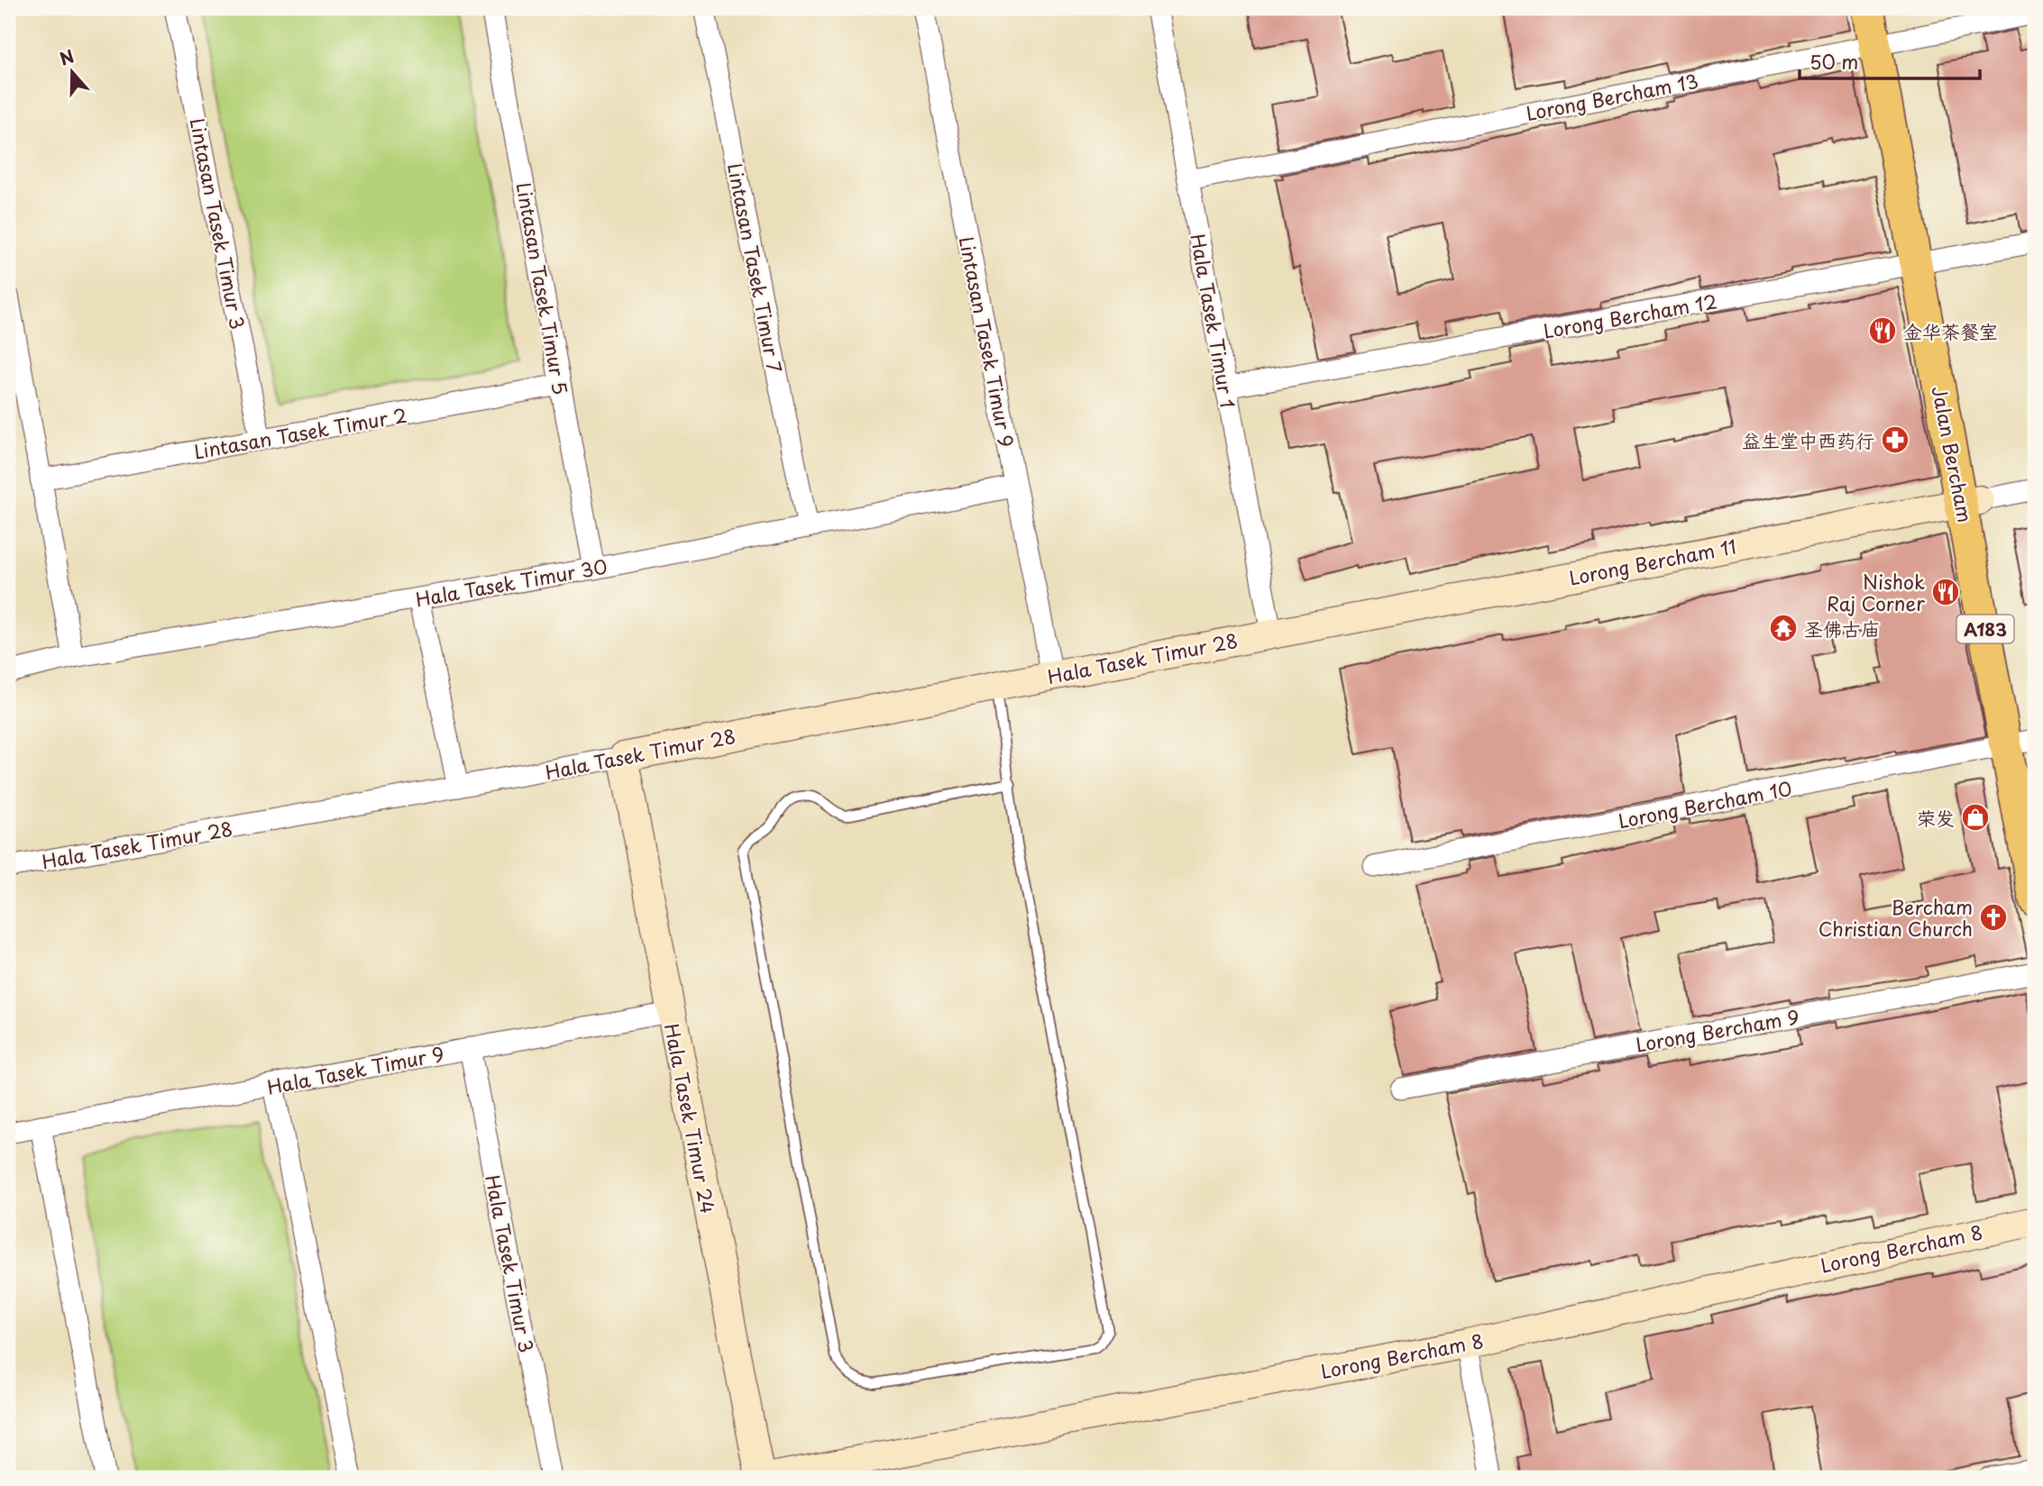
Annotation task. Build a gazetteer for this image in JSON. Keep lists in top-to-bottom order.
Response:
{
  "streets": {
    "main road": ["Jalan Bercham", "A183"],
    "street": [
      "Lorong Bercham 13",
      "Lintasan Tasek Timur 3",
      "Lintasan Tasek Timur 7",
      "Lintasan Tasek Timur 5",
      "Lorong Bercham 12",
      "Hala Tasek Timur 1",
      "Lintasan Tasek Timur 9",
      "Lintasan Tasek Timur 2",
      "Lorong Bercham 11",
      "Hala Tasek Timur 30",
      "Hala Tasek Timur 28",
      "Lorong Bercham 10",
      "Lorong Bercham 9",
      "Hala Tasek Timur 9",
      "Hala Tasek Timur 24",
      "Lorong Bercham 8",
      "Hala Tasek Timur 3"
    ]
  },
  "crossings": [
    ["Lorong Bercham 13", "Hala Tasek Timur 1"],
    ["Lorong Bercham 13", "Jalan Bercham"],
    ["Lintasan Tasek Timur 3", "Lintasan Tasek Timur 2"],
    ["Lintasan Tasek Timur 7", "Hala Tasek Timur 30"],
    ["Lintasan Tasek Timur 5", "Lintasan Tasek Timur 2"],
    ["Lintasan Tasek Timur 5", "Hala Tasek Timur 30"],
    ["Lorong Bercham 12", "Hala Tasek Timur 1"],
    ["Lorong Bercham 12", "Jalan Bercham"],
    ["Hala Tasek Timur 1", "Lorong Bercham 11"],
    ["Hala Tasek Timur 1", "Hala Tasek Timur 28"],
    ["Lintasan Tasek Timur 9", "Hala Tasek Timur 30"],
    ["Lintasan Tasek Timur 9", "Hala Tasek Timur 28"],
    ["Jalan Bercham", "Lorong Bercham 11"],
    ["Jalan Bercham", "Lorong Bercham 10"],
    ["Lorong Bercham 11", "Hala Tasek Timur 28"],
    ["Hala Tasek Timur 28", "Hala Tasek Timur 24"],
    ["Hala Tasek Timur 9", "Hala Tasek Timur 24"],
    ["Hala Tasek Timur 9", "Hala Tasek Timur 3"]
  ],
  "places": {
    "restaurant": ["金华茶餐室", "Nishok Raj Corner"],
    "pharmacy": ["益生堂中西药行"],
    "temple": ["圣佛古庙"],
    "shop": ["荣发"],
    "church": ["Bercham Christian Church"]
  },
  "scale_bar": "50 m",
  "north": "top"
}
